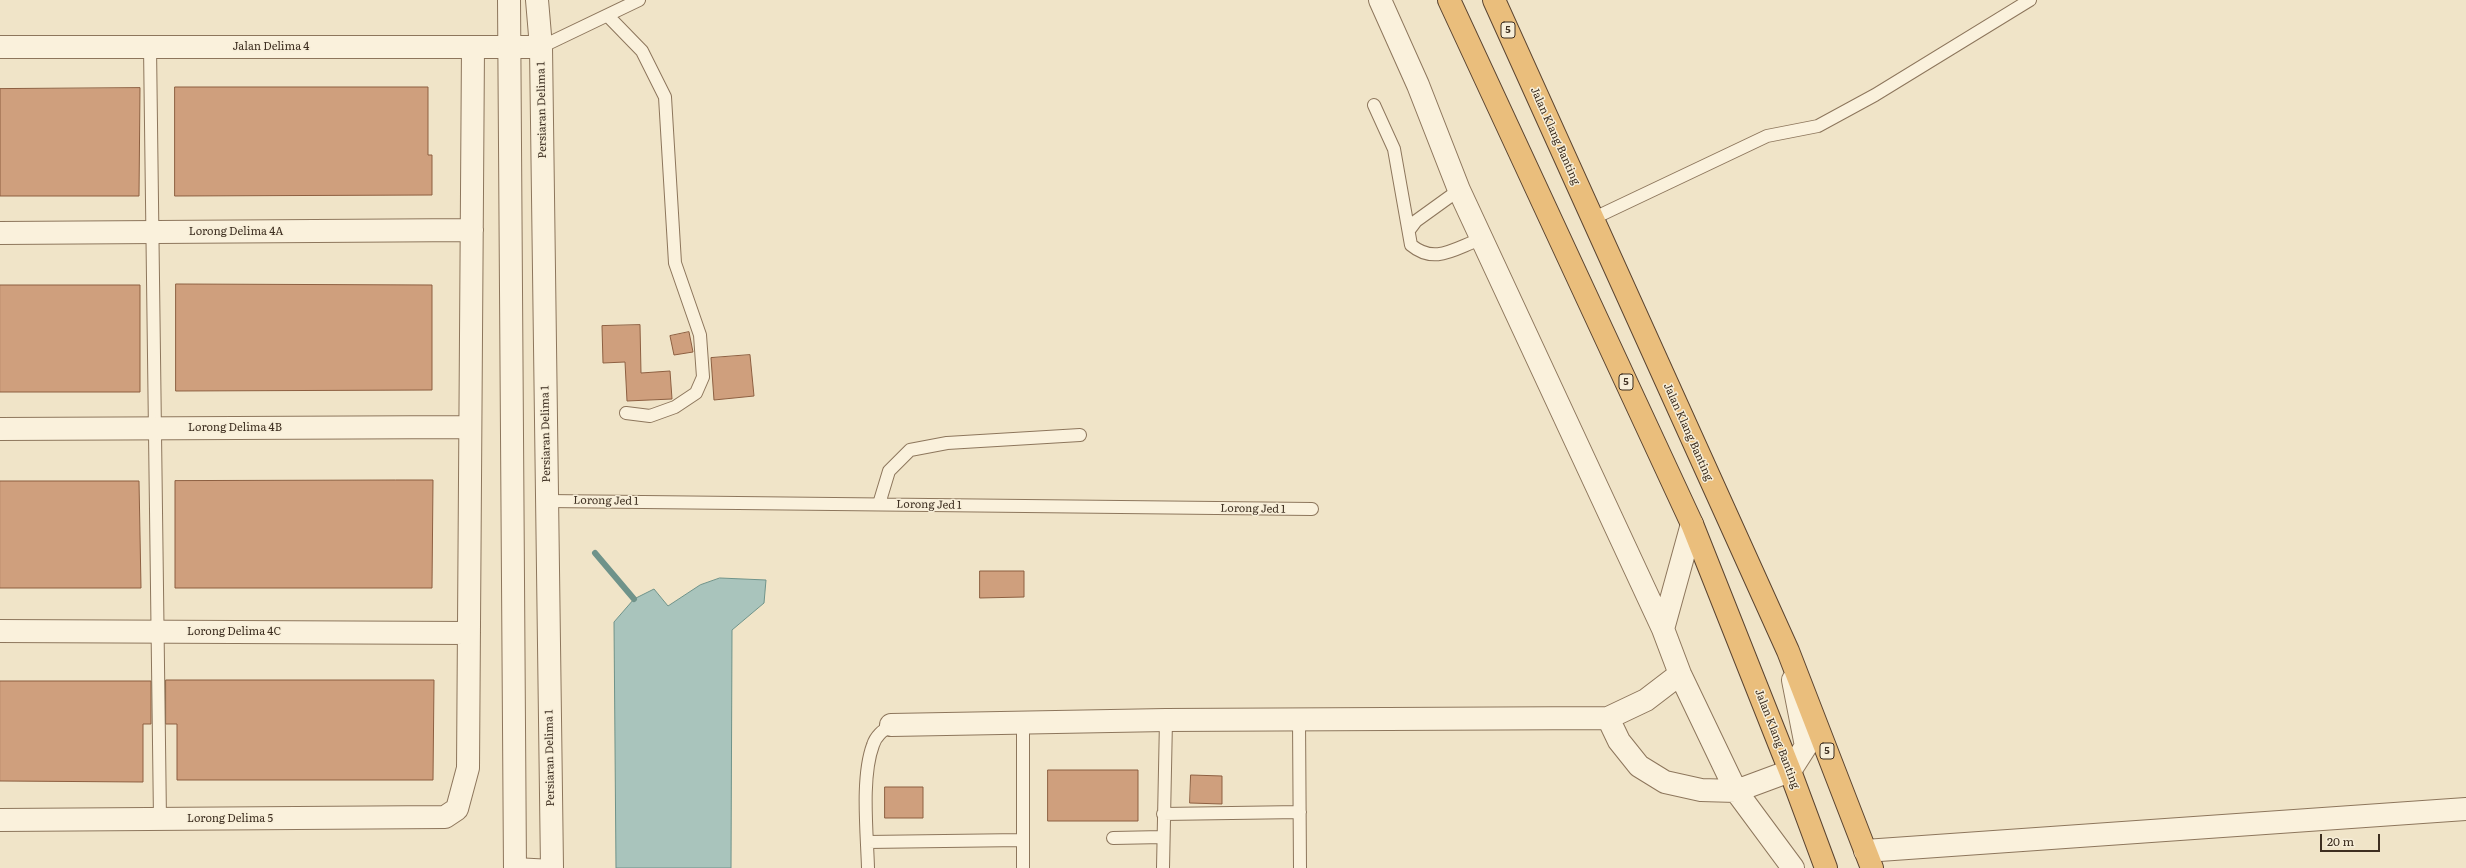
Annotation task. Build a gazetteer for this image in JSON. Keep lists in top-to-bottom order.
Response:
{
  "streets": {
    "highway": ["5", "Jalan Klang Banting"],
    "street": [
      "Jalan Delima 4",
      "Persiaran Delima 1",
      "Lorong Delima 4A",
      "Lorong Delima 4B",
      "Lorong Delima 4C",
      "Lorong Delima 5"
    ],
    "lane": ["Lorong Jed 1"]
  },
  "crossings": [
    ["Jalan Delima 4", "Persiaran Delima 1"],
    ["Persiaran Delima 1", "Lorong Jed 1"],
    ["Lorong Delima 4C", "Lorong Delima 5"]
  ],
  "scale_bar": "20 m"
}
